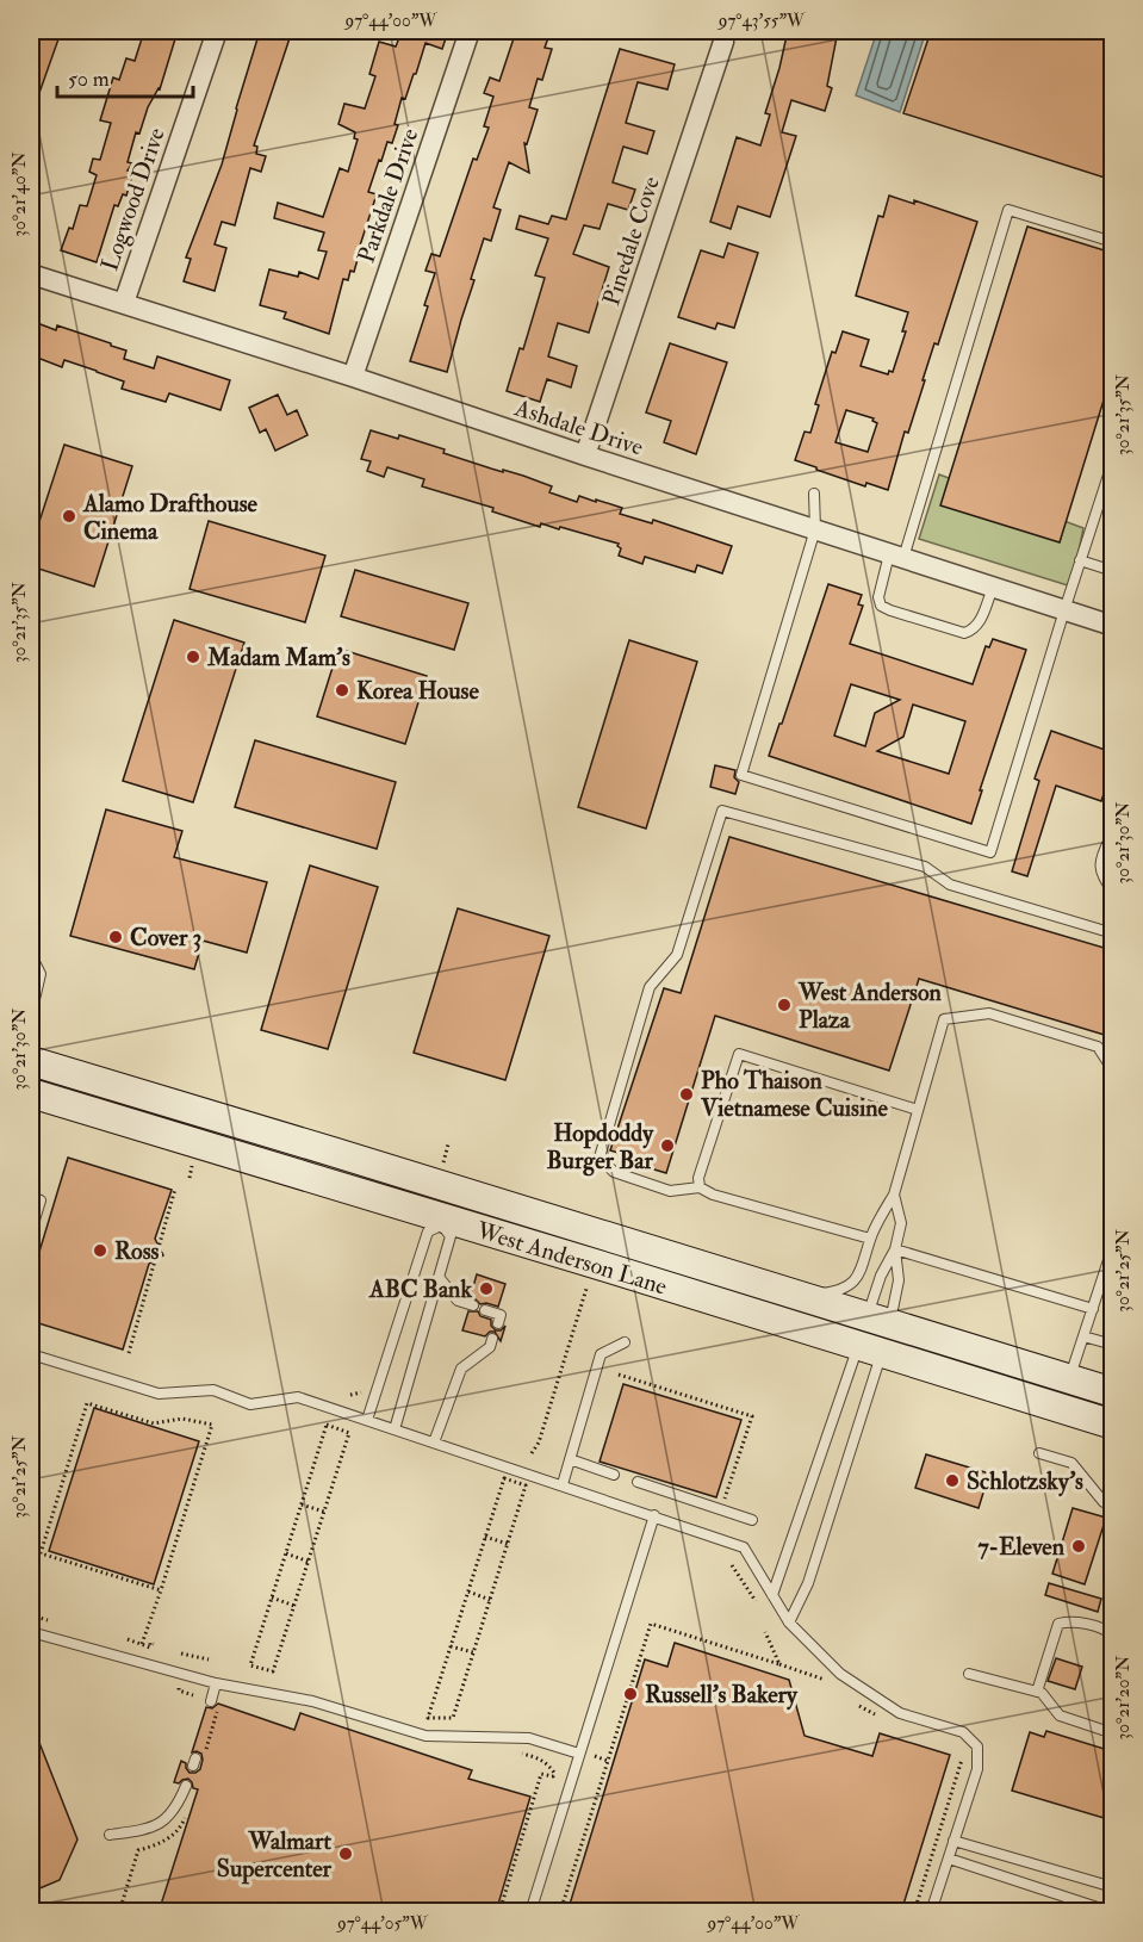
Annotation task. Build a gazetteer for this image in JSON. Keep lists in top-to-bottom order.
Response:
{
  "streets": {
    "main road": ["West Anderson Lane"],
    "street": [
      "Parkdale Drive",
      "Logwood Drive",
      "Pinedale Cove",
      "Ashdale Drive"
    ]
  },
  "crossings": [
    ["Parkdale Drive", "Ashdale Drive"],
    ["Logwood Drive", "Ashdale Drive"],
    ["Pinedale Cove", "Ashdale Drive"]
  ],
  "places": [
    "Alamo Drafthouse Cinema",
    "Madam Mam's",
    "Korea House",
    "Cover 3",
    "West Anderson Plaza",
    "Pho Thaison Vietnamese Cuisine",
    "Hopdoddy Burger Bar",
    "Ross",
    "ABC Bank",
    "Schlotzsky's",
    "7-Eleven",
    "Russell's Bakery",
    "Walmart Supercenter"
  ],
  "scale_bar": "50 m",
  "coordinates": [
    "97°44'00\"W",
    "97°43'55\"W",
    "30°21'40\"N",
    "30°21'35\"N",
    "30°21'30\"N",
    "30°21'25\"N",
    "30°21'20\"N",
    "97°44'05\"W"
  ]
}
